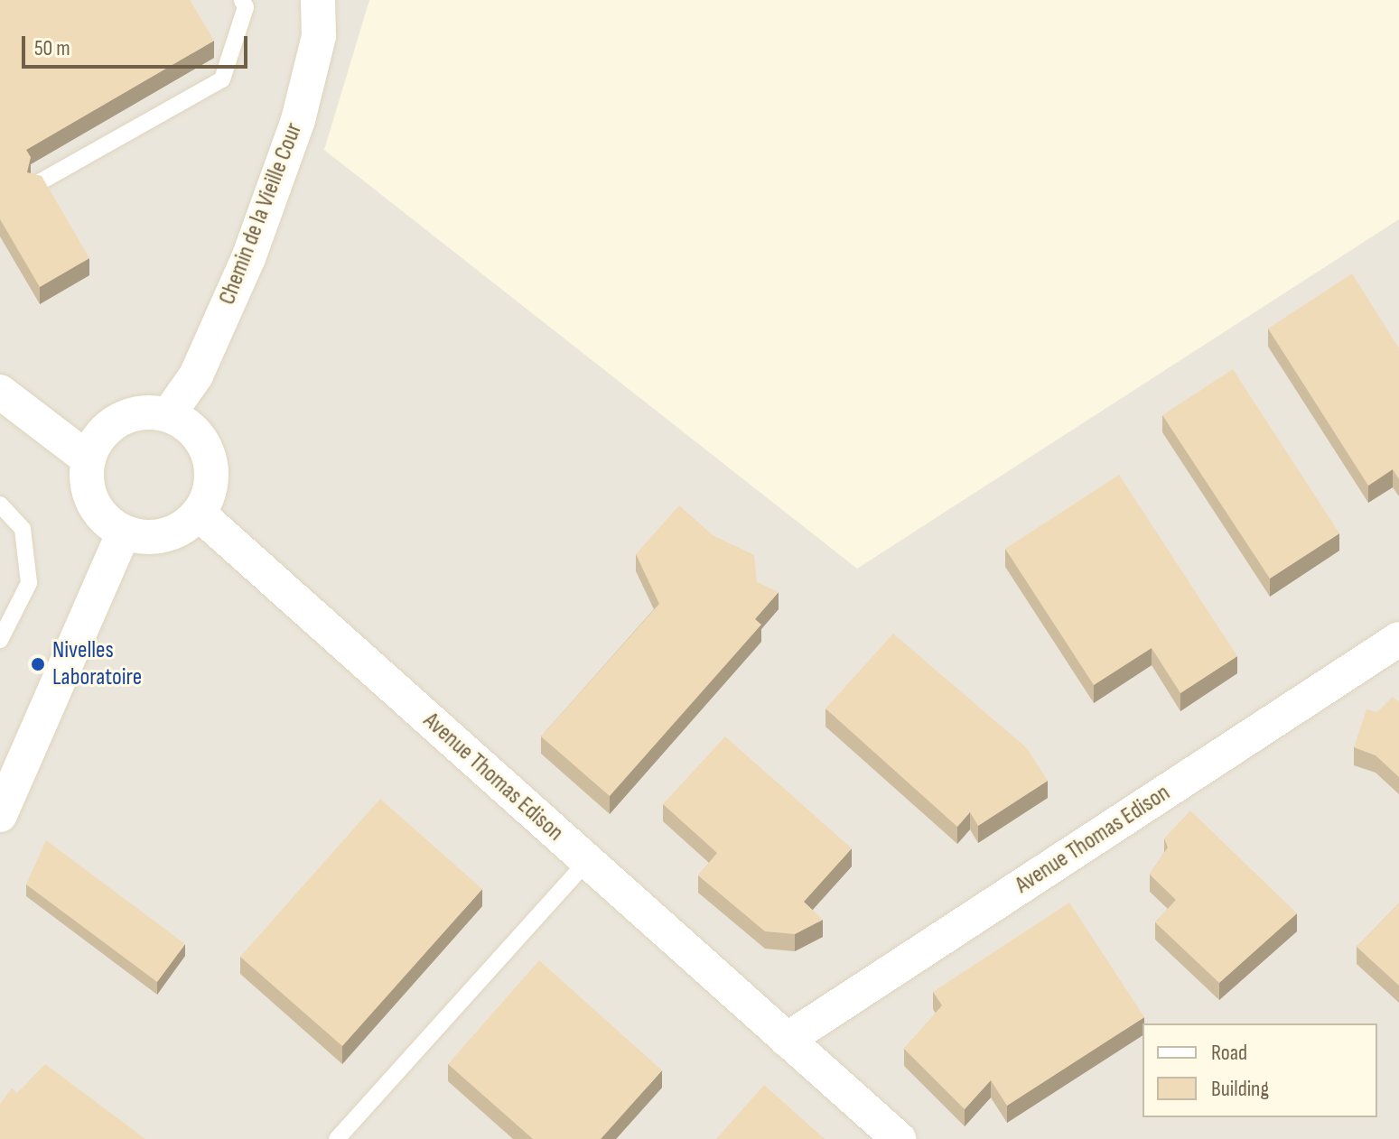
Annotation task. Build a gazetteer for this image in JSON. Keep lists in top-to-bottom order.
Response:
{
  "streets": {
    "street": ["Chemin de la Vieille Cour", "Avenue Thomas Edison"]
  },
  "crossings": [
    ["Chemin de la Vieille Cour", "Avenue Thomas Edison"]
  ],
  "places": ["Nivelles Laboratoire"],
  "legend": ["Road", "Building"],
  "scale_bar": "50 m"
}
